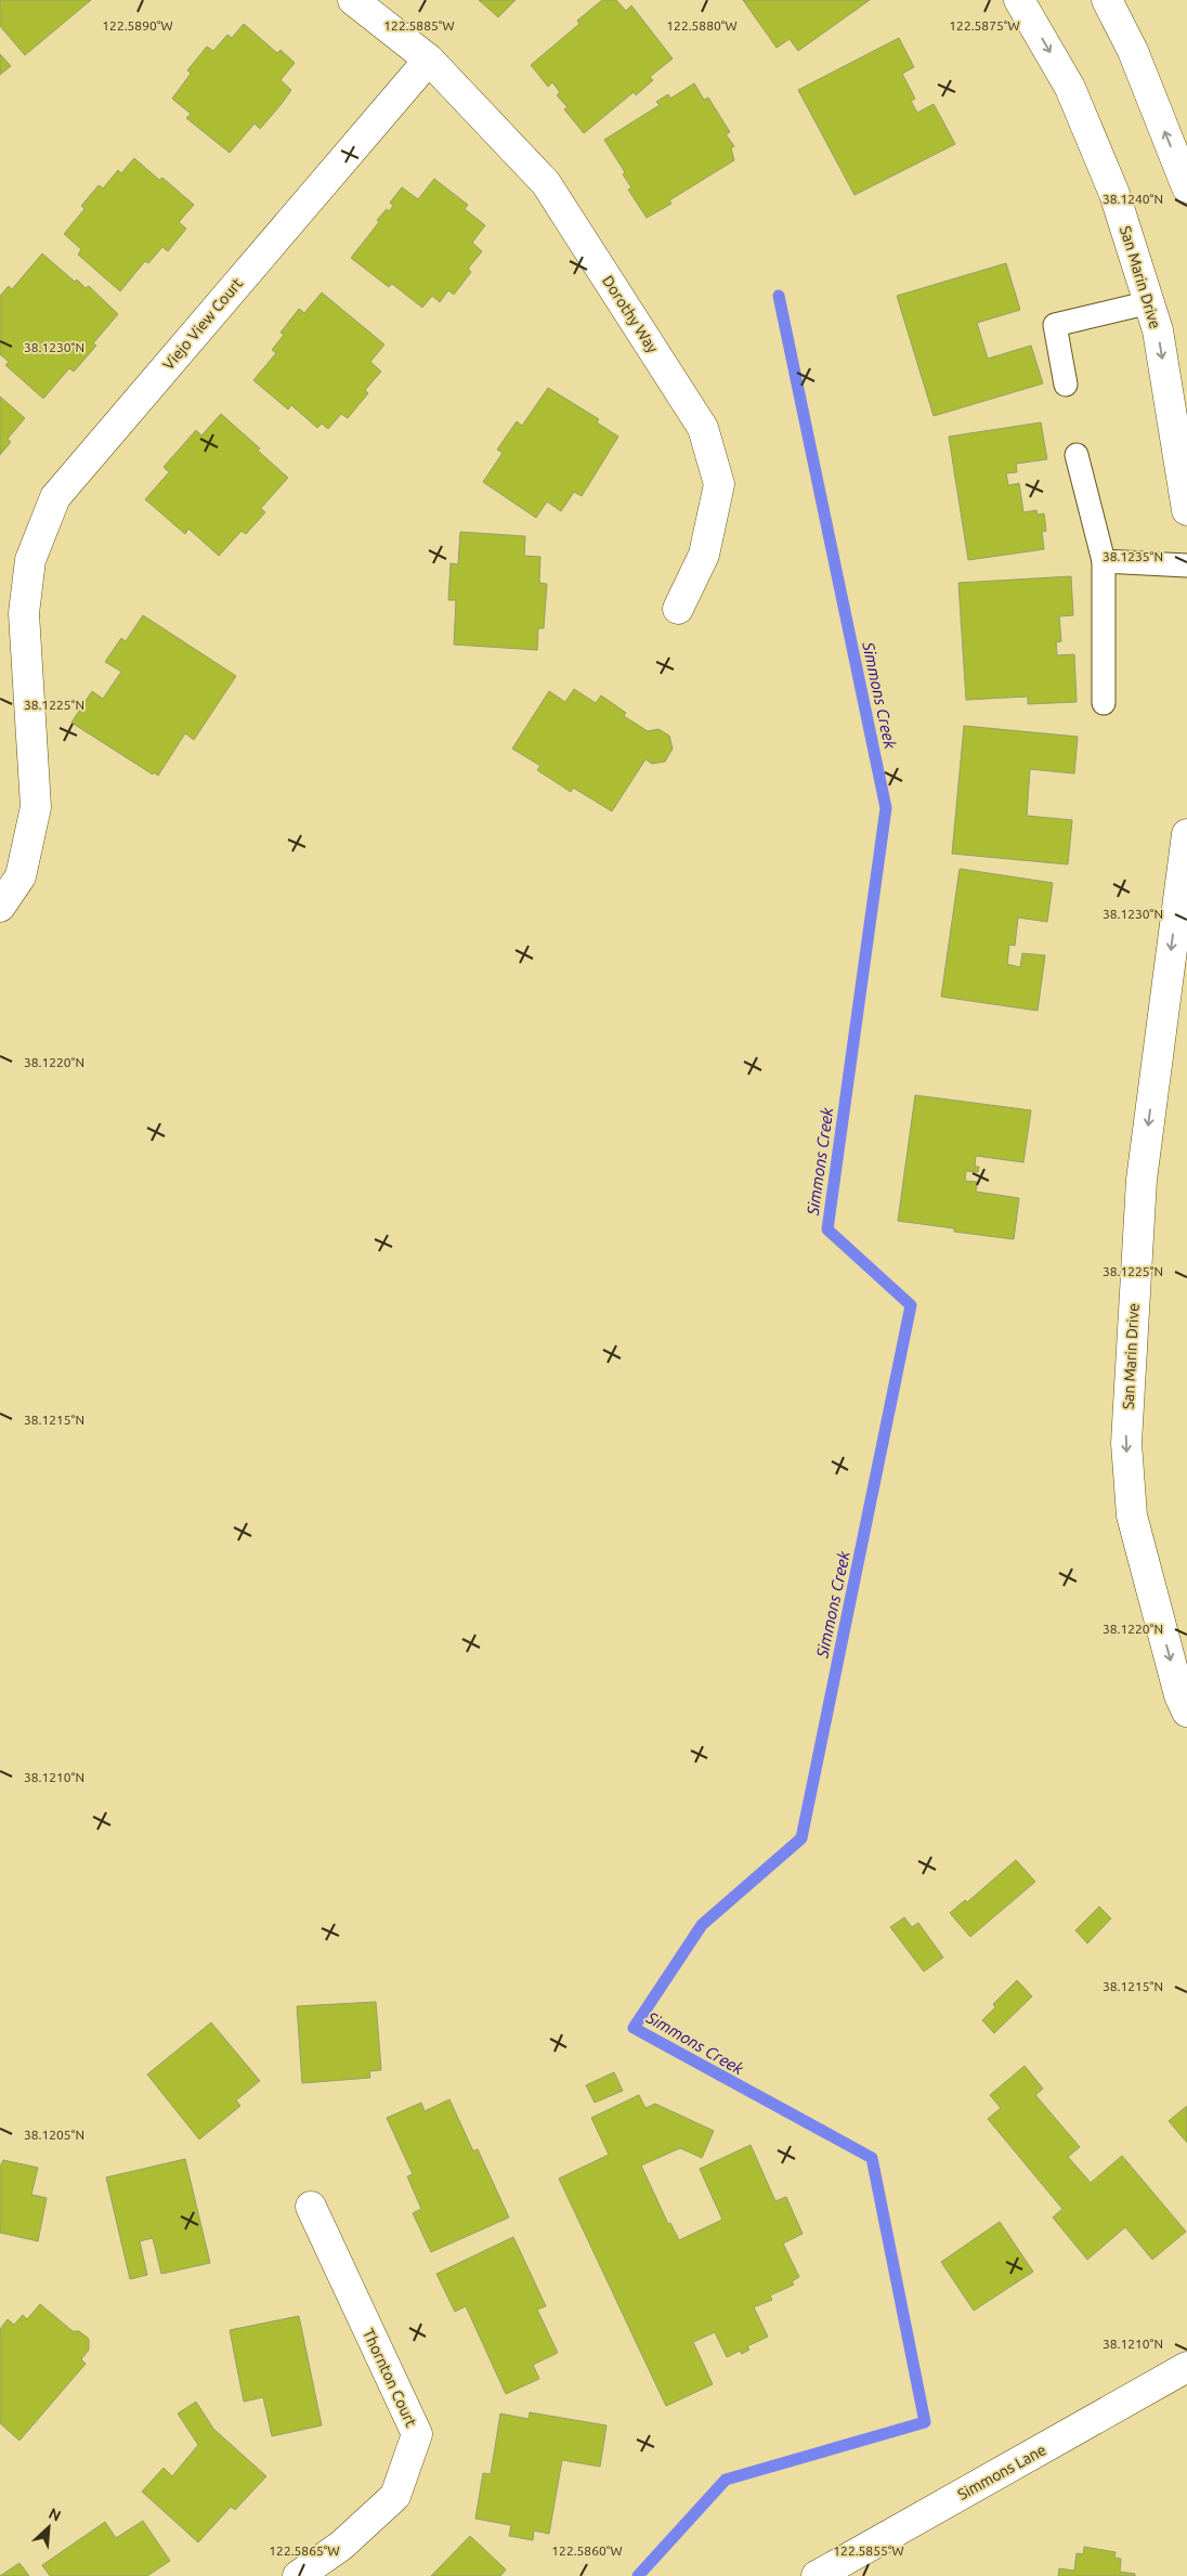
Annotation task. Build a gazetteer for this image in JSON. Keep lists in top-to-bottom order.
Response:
{
  "streets": {
    "street": [
      "San Marin Drive",
      "Dorothy Way",
      "Viejo View Court",
      "Thornton Court",
      "Simmons Lane"
    ]
  },
  "crossings": [
    ["Dorothy Way", "Viejo View Court"]
  ],
  "one_way": ["San Marin Drive"],
  "water": ["Simmons Creek"],
  "north": "top right",
  "coordinates": [
    "122.5890°W",
    "122.5885°W",
    "122.5880°W",
    "122.5875°W",
    "38.1240°N",
    "38.1230°N",
    "38.1235°N",
    "38.1225°N",
    "38.1220°N",
    "38.1215°N",
    "38.1210°N",
    "38.1205°N",
    "122.5865°W",
    "122.5860°W",
    "122.5855°W"
  ]
}
